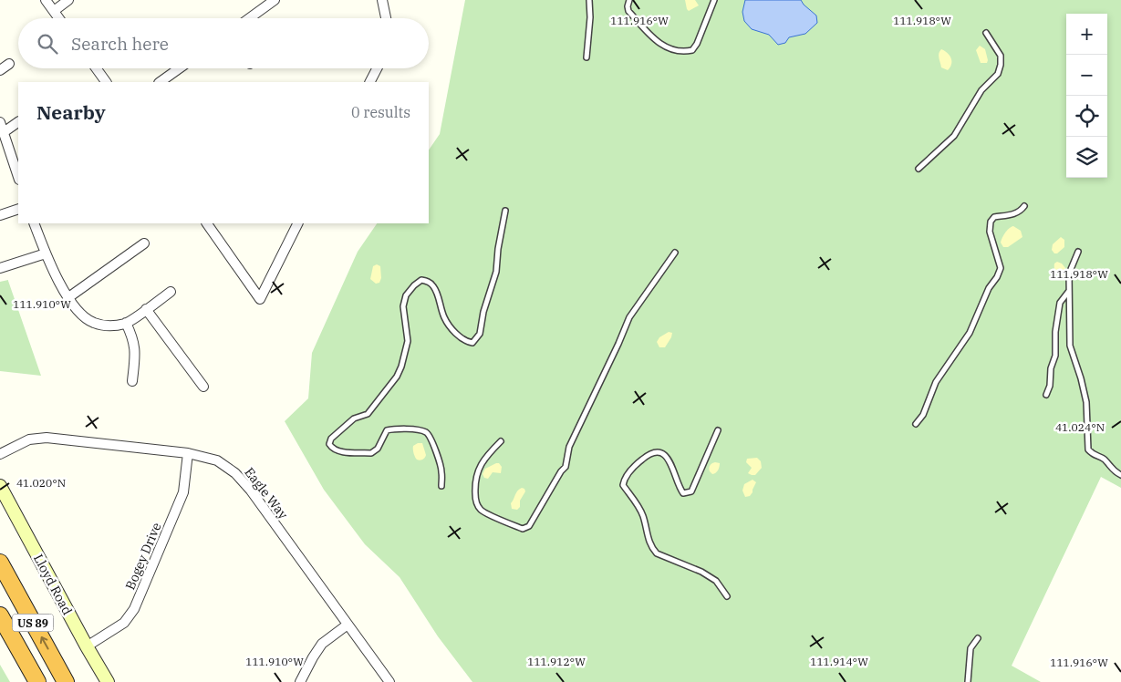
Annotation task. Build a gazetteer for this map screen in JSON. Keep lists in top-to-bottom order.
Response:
{
  "streets": {
    "highway": ["US 89"],
    "street": ["Eagle Way", "Bogey Drive", "Lloyd Road"]
  },
  "crossings": [
    ["Eagle Way", "Bogey Drive"],
    ["Bogey Drive", "Lloyd Road"]
  ],
  "page": {
    "map_buttons": ["+", "−"],
    "search": "Search here",
    "heading": ["Nearby", "0 results"]
  },
  "coordinates": [
    "111.916°W",
    "111.918°W",
    "111.910°W",
    "41.024°N",
    "41.020°N",
    "111.912°W",
    "111.914°W"
  ]
}
